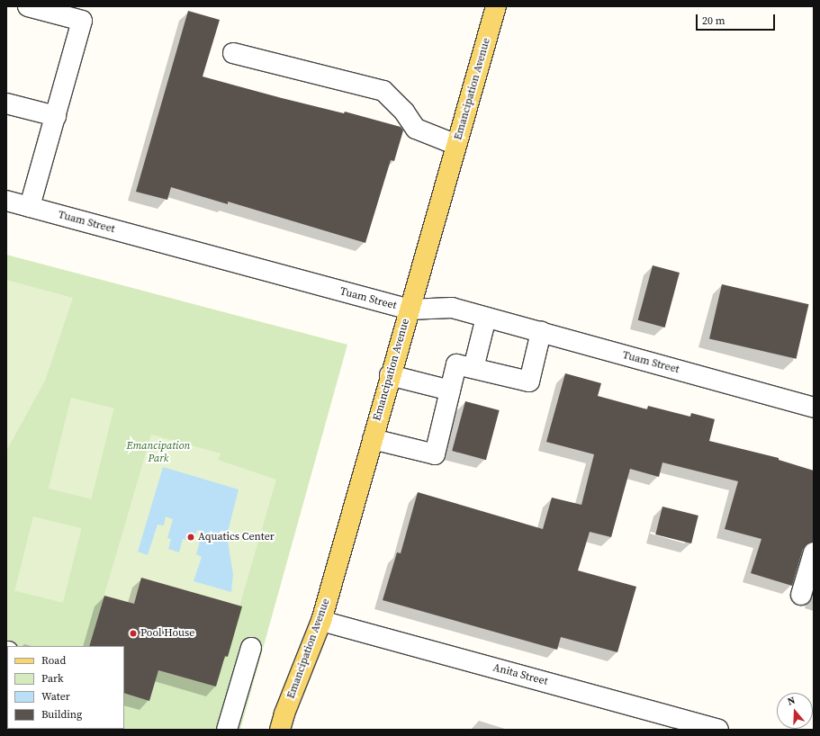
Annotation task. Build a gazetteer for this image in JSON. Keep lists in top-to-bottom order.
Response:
{
  "streets": {
    "main road": ["Emancipation Avenue"],
    "street": ["Tuam Street", "Anita Street"]
  },
  "crossings": [
    ["Emancipation Avenue", "Tuam Street"],
    ["Emancipation Avenue", "Anita Street"]
  ],
  "parks": ["Emancipation Park"],
  "places": ["Aquatics Center", "Pool House"],
  "legend": [
    "Road",
    "Park",
    "Water",
    "Building"
  ],
  "scale_bar": "20 m",
  "north": "top"
}
